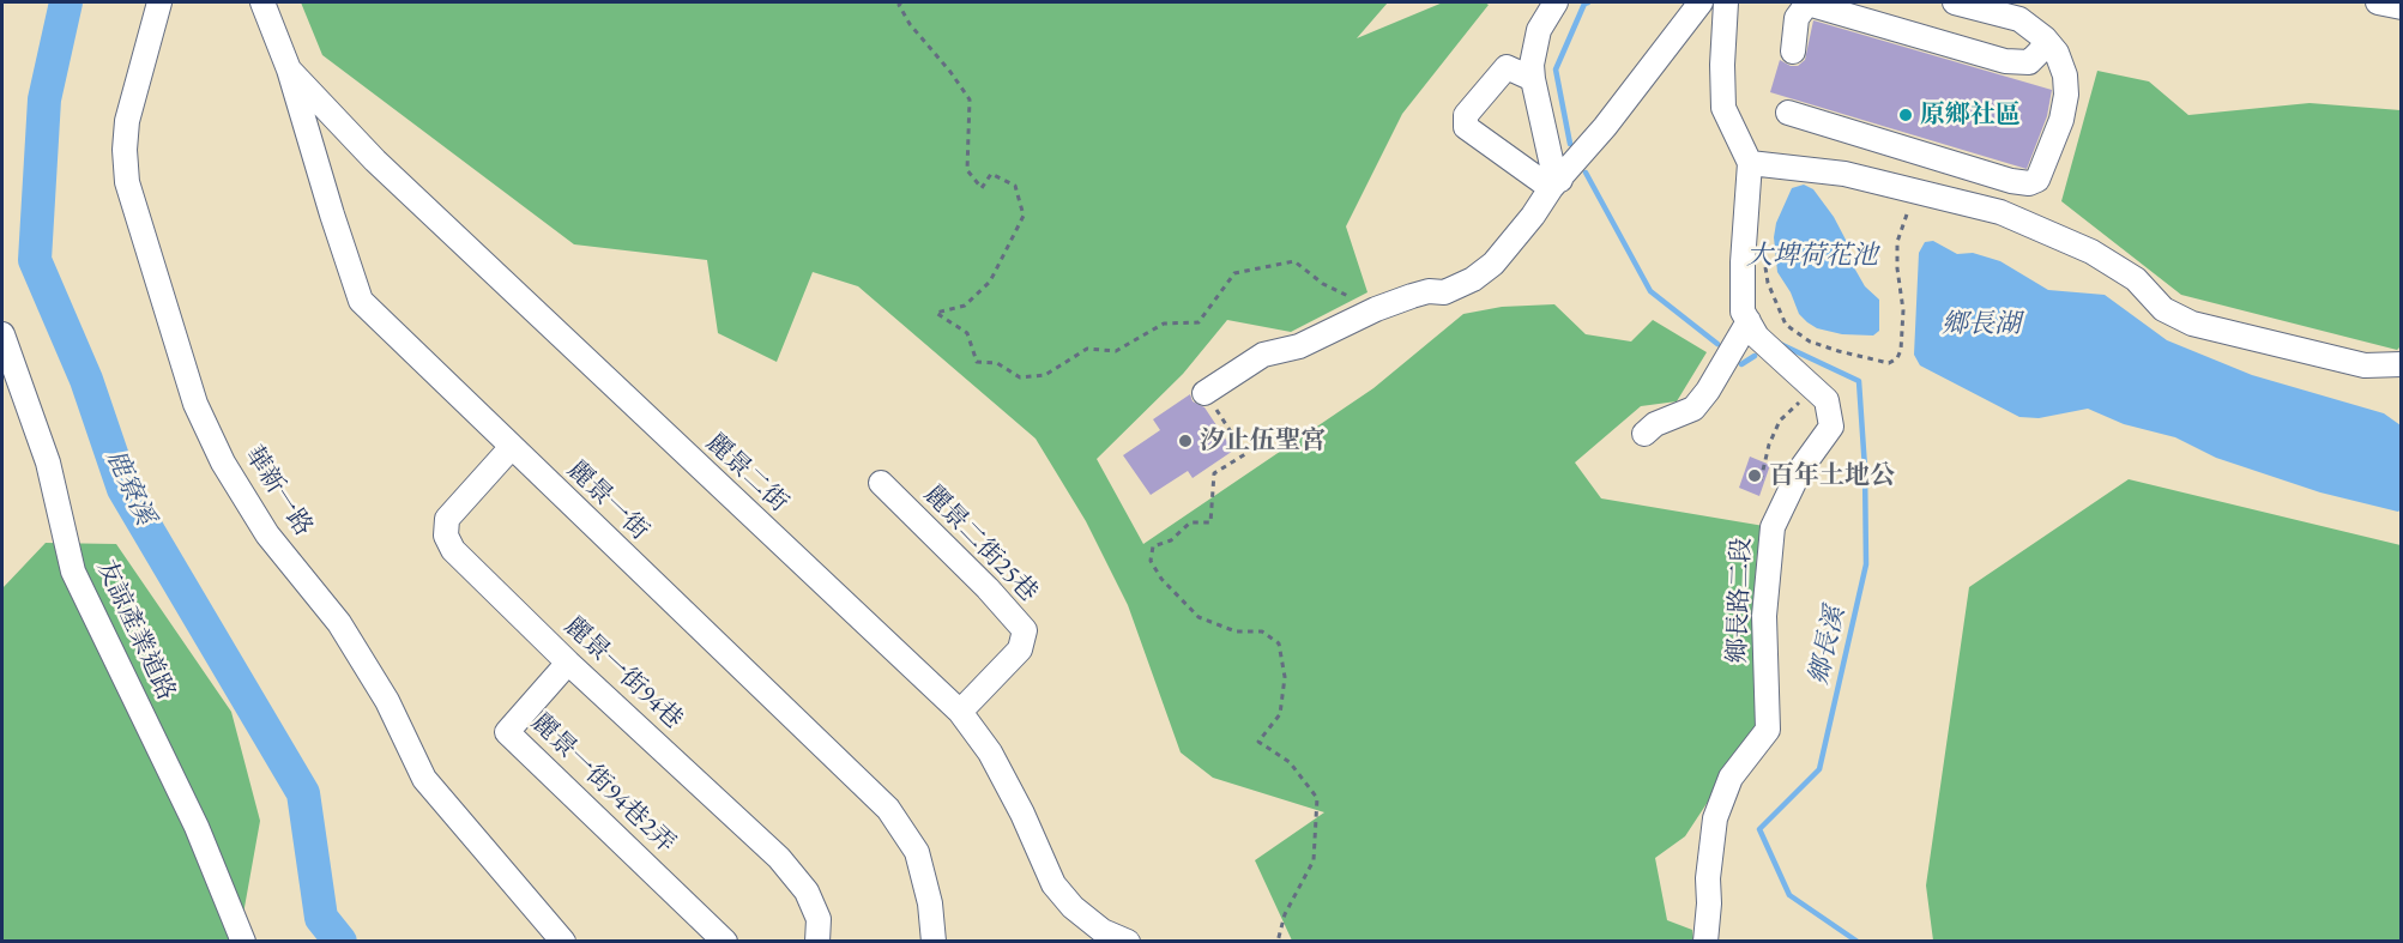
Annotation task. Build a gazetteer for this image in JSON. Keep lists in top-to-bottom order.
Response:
{
  "streets": {
    "street": [
      "麗景二街",
      "華新一路",
      "麗景一街",
      "麗景二街25巷",
      "鄉長路二段",
      "友諒產業道路",
      "麗景一街94巷",
      "麗景一街94巷2弄"
    ]
  },
  "crossings": [
    ["麗景二街", "麗景一街"],
    ["麗景二街", "麗景二街25巷"],
    ["麗景一街", "麗景一街94巷"],
    ["麗景一街94巷", "麗景一街94巷2弄"]
  ],
  "water": [
    "大埤荷花池",
    "鄉長湖",
    "鹿寮溪",
    "鄉長溪"
  ],
  "places": ["原鄉社區", "汐止伍聖宮", "百年土地公"]
}
